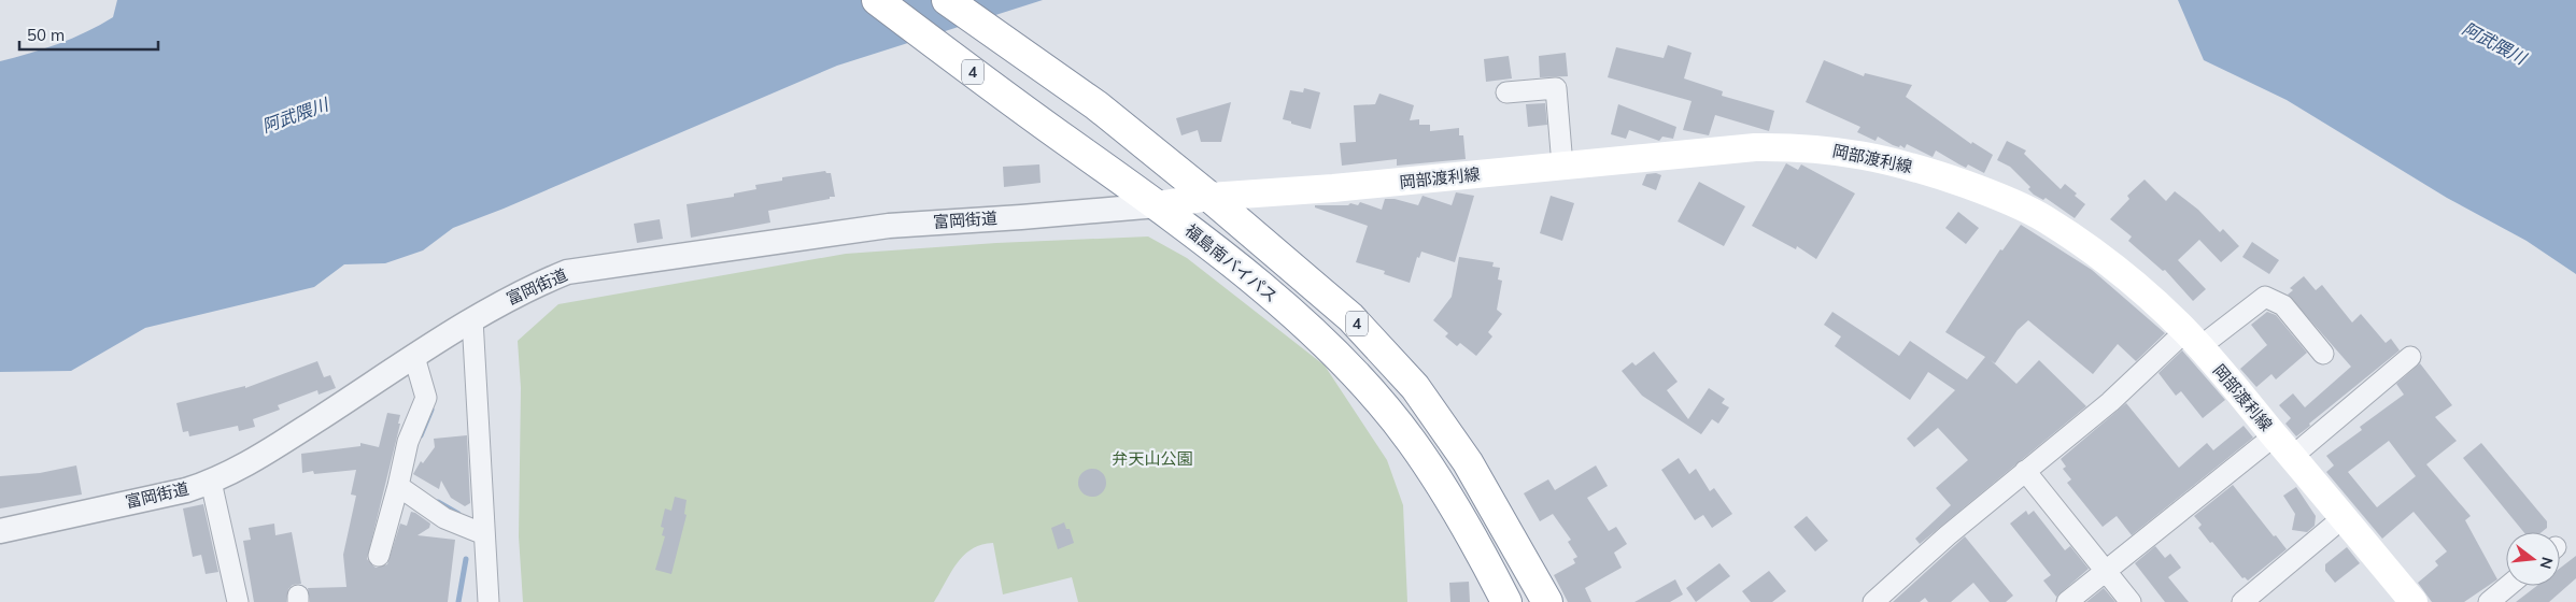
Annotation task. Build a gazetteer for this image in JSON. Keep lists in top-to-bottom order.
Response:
{
  "streets": {
    "highway": ["4", "福島南バイパス"],
    "main road": ["岡部渡利線"],
    "street": ["富岡街道"]
  },
  "crossings": [
    ["4", "岡部渡利線"],
    ["岡部渡利線", "富岡街道"],
    ["岡部渡利線", "福島南バイパス"],
    ["富岡街道", "福島南バイパス"]
  ],
  "water": ["阿武隈川"],
  "parks": ["弁天山公園"],
  "scale_bar": "50 m",
  "north": "right"
}
